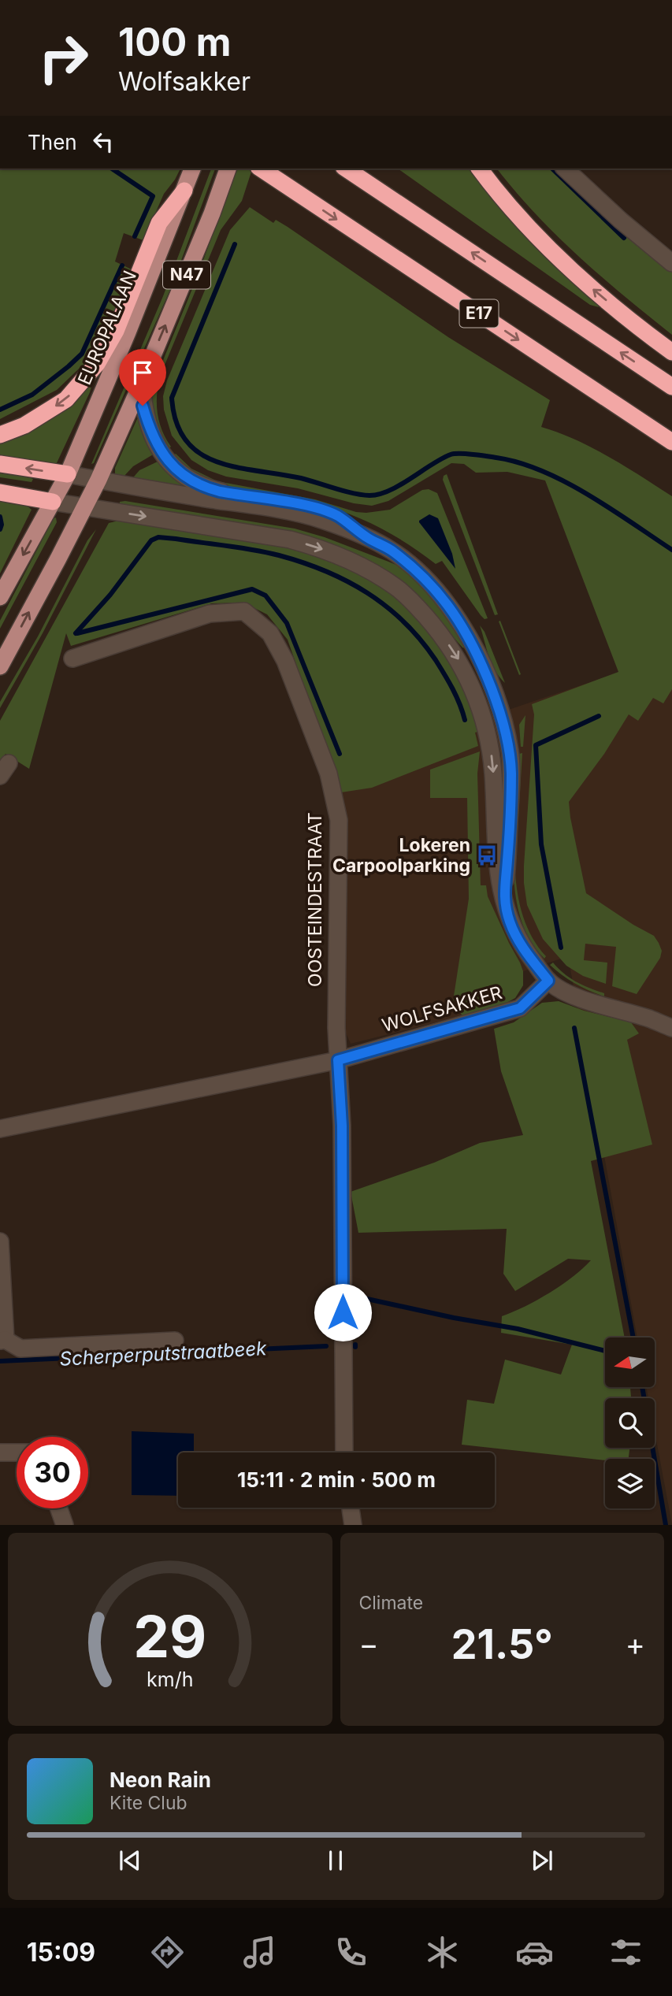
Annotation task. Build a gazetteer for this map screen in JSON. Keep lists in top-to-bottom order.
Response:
{
  "streets": {
    "highway": ["E17"],
    "main road": ["N47", "EUROPALAAN"],
    "street": ["OOSTEINDESTRAAT", "WOLFSAKKER"]
  },
  "crossings": [
    ["N47", "EUROPALAAN"],
    ["OOSTEINDESTRAAT", "WOLFSAKKER"]
  ],
  "water": ["Scherperputstraatbeek"],
  "places": {
    "bus stop": ["Lokeren Carpoolparking"]
  },
  "north": "left",
  "page": {
    "turn": ["100 m", "Wolfsakker"],
    "then": "Then",
    "limit": "30",
    "trip": "15:11 · 2 min · 500 m",
    "tile": "Climate",
    "heat": ["−", "21.5°", "+"],
    "song": ["Neon Rain", "Kite Club"],
    "tabs": "15:09",
    "gauge": ["29", "km/h"]
  }
}
